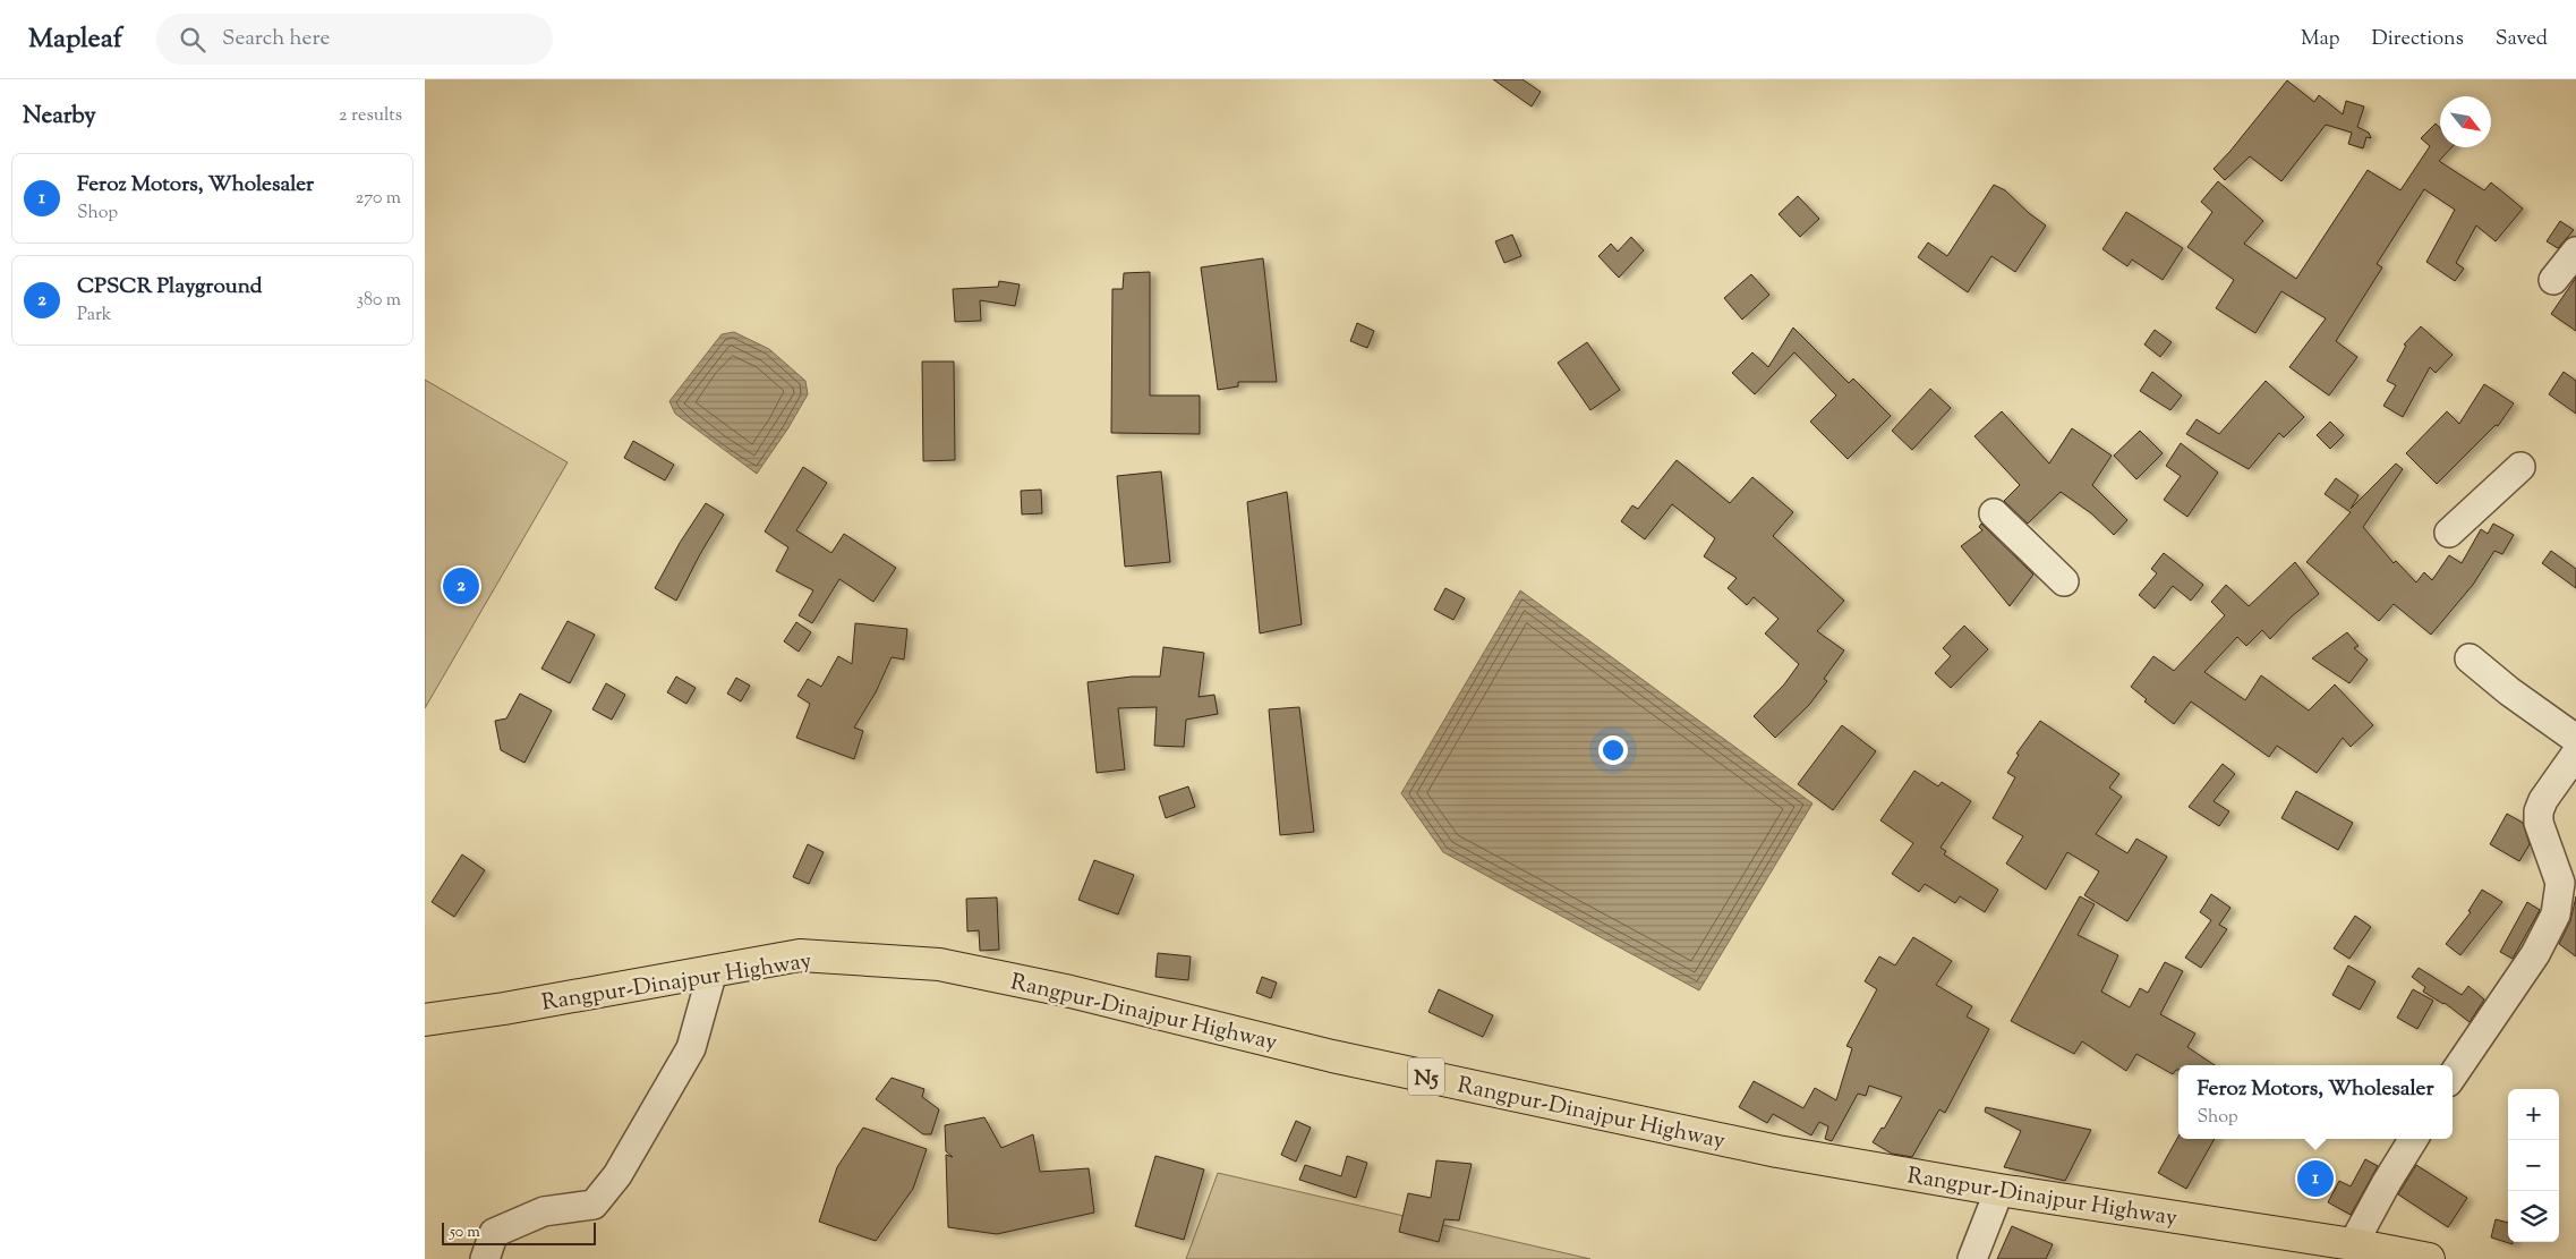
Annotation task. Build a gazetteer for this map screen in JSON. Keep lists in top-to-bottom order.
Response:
{
  "streets": {
    "highway": ["Rangpur-Dinajpur Highway", "N5"]
  },
  "scale_bar": "50 m",
  "north": "bottom right",
  "page": {
    "header": "Mapleaf",
    "search": "Search here",
    "nav": ["Map", "Directions", "Saved"],
    "heading": ["Nearby", "2 results"],
    "list": [
      {
        "mark": "1",
        "name": "Feroz Motors, Wholesaler",
        "note": "Shop",
        "value": "270 m"
      },
      {
        "mark": "2",
        "name": "CPSCR Playground",
        "note": "Park",
        "value": "380 m"
      }
    ],
    "pins": ["2", "1"],
    "popup": ["Feroz Motors, Wholesaler", "Shop"],
    "map_buttons": ["+", "−"],
    "scale": "50 m"
  }
}
